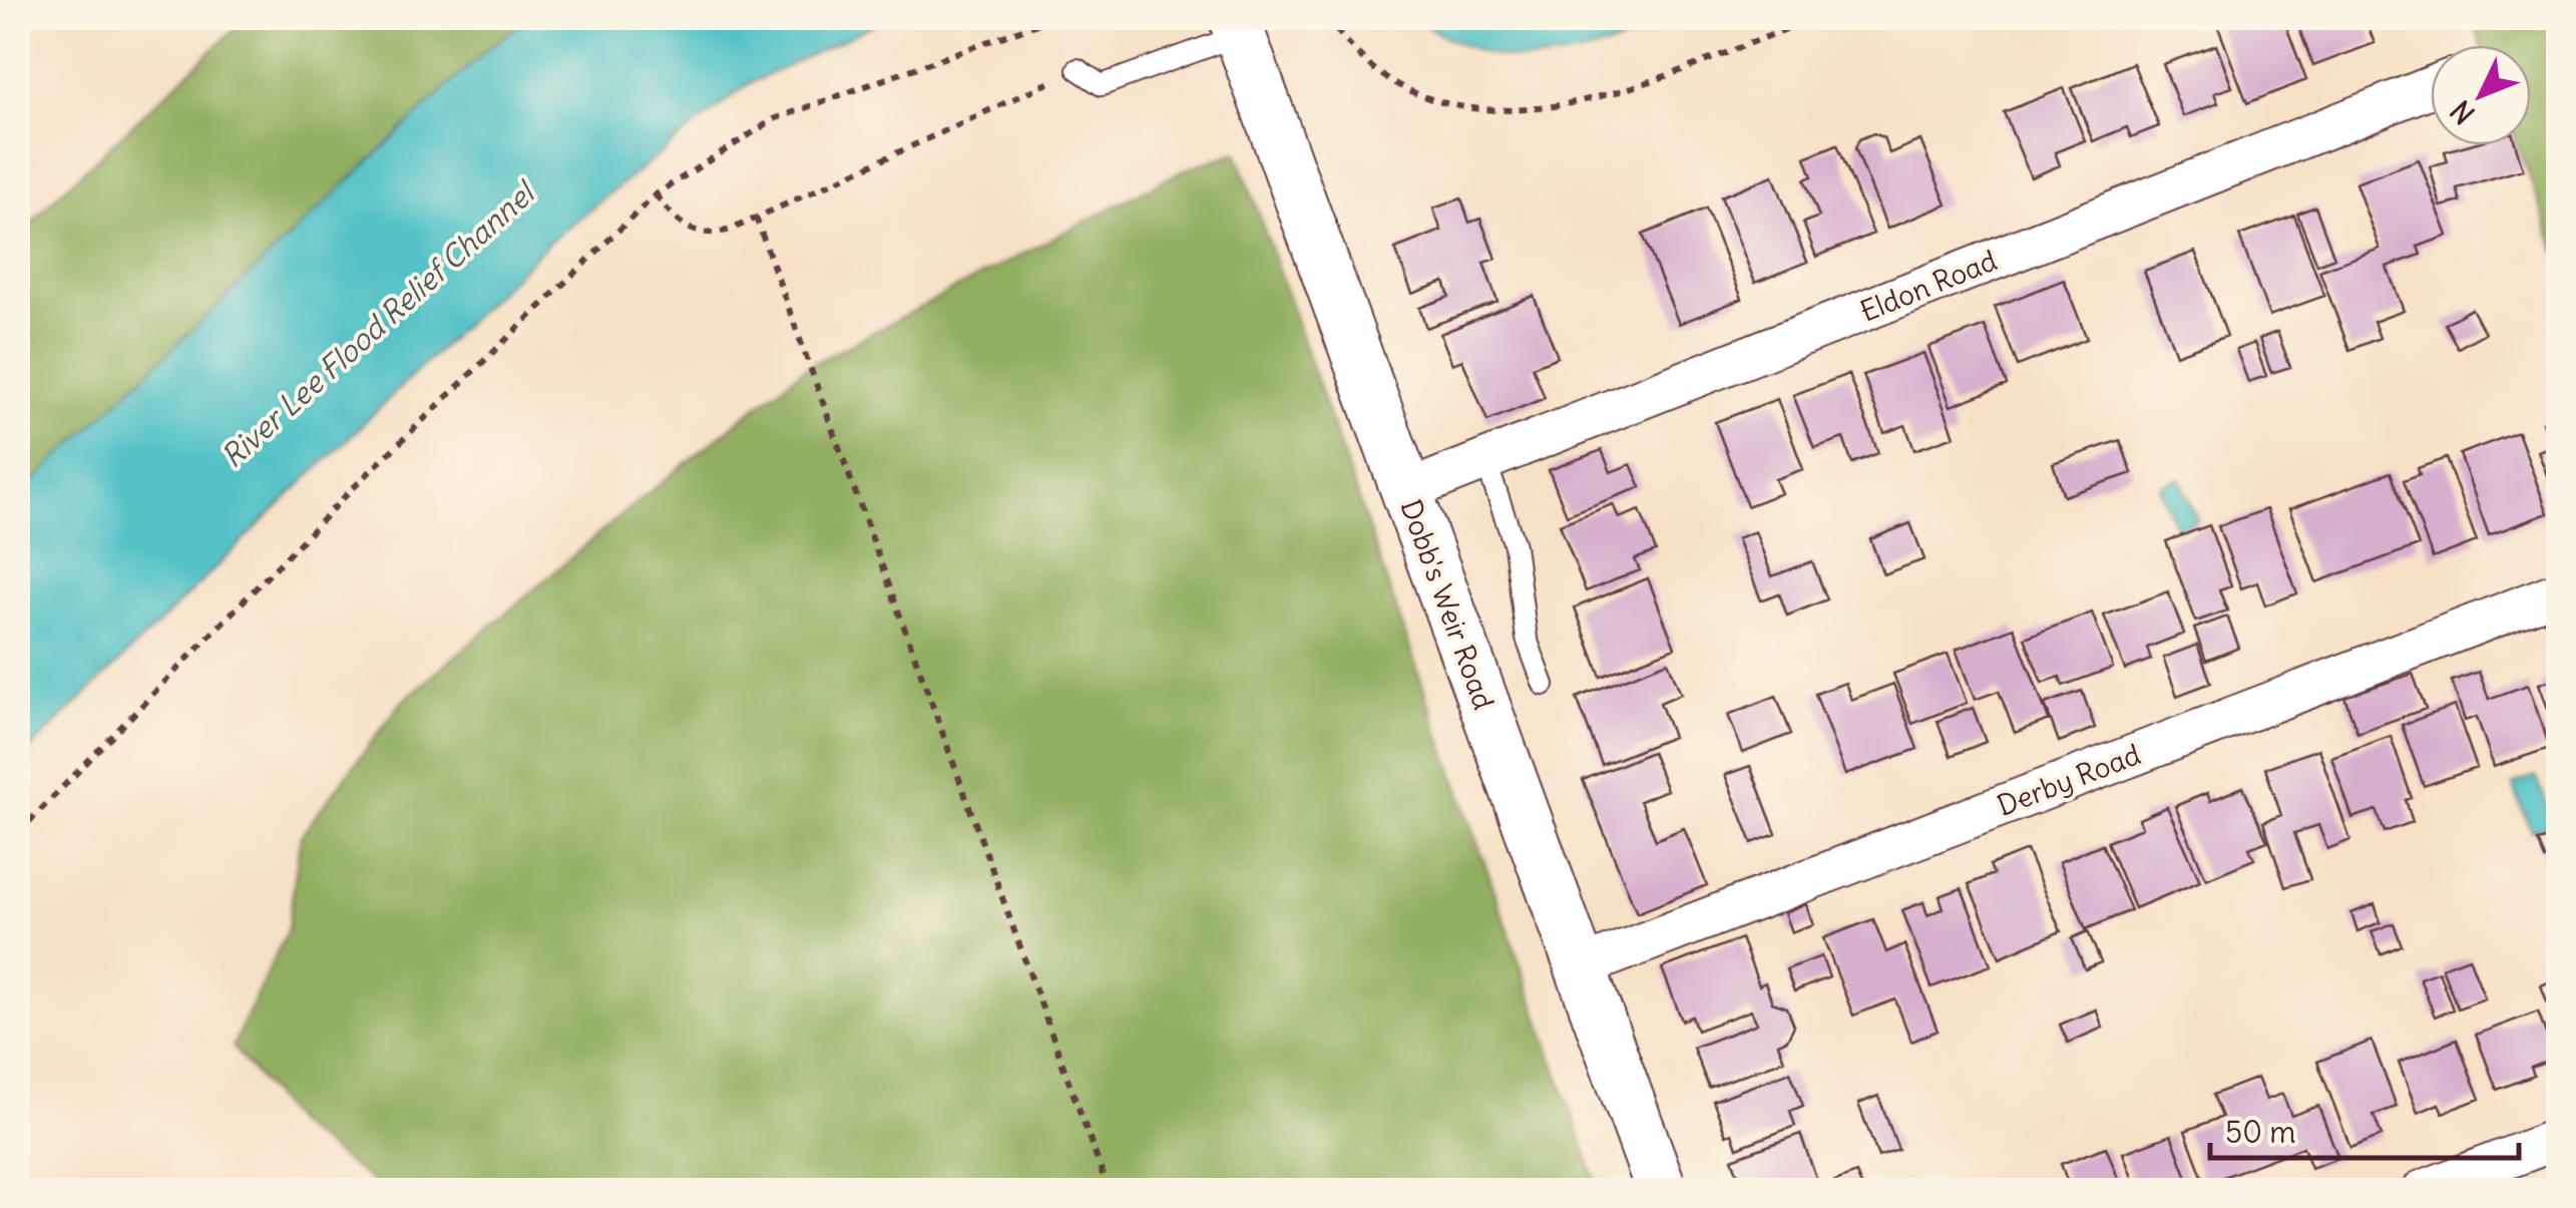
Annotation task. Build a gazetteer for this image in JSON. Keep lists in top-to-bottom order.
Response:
{
  "streets": {
    "street": ["Eldon Road", "Dobb's Weir Road", "Derby Road"]
  },
  "crossings": [
    ["Eldon Road", "Dobb's Weir Road"],
    ["Dobb's Weir Road", "Derby Road"]
  ],
  "water": ["River Lee Flood Relief Channel"],
  "scale_bar": "50 m",
  "north": "bottom left"
}
